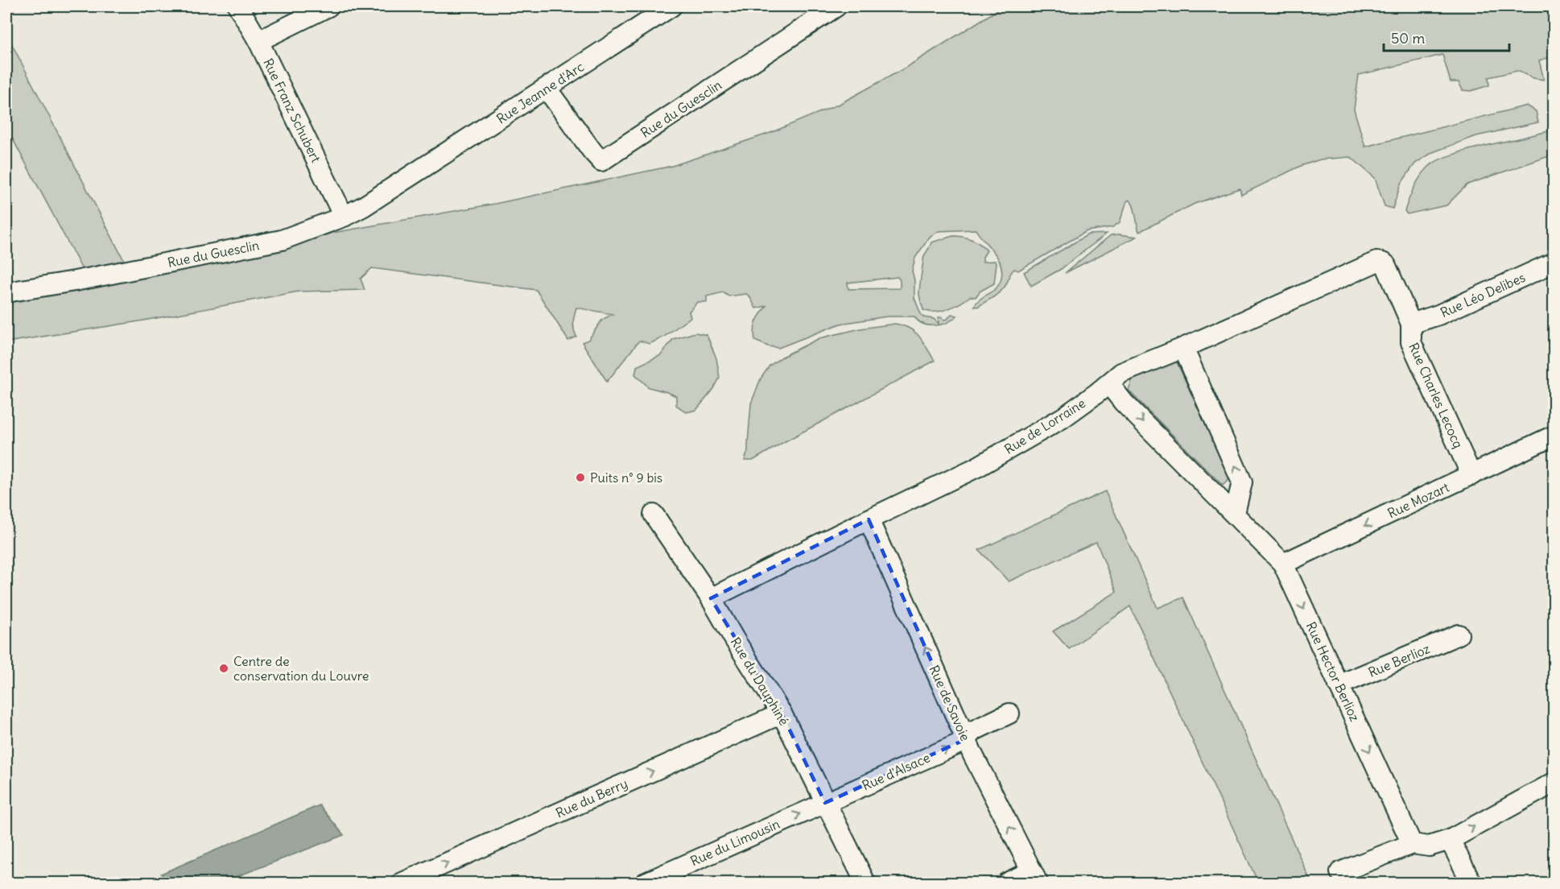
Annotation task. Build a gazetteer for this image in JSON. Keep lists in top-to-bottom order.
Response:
{
  "streets": {
    "street": [
      "Rue Jeanne d'Arc",
      "Rue du Guesclin",
      "Rue Franz Schubert",
      "Rue Léo Delibes",
      "Rue Charles Lecocq",
      "Rue de Lorraine",
      "Rue Mozart",
      "Rue Berlioz",
      "Rue Hector Berlioz",
      "Rue du Dauphiné",
      "Rue de Savoie",
      "Rue d'Alsace",
      "Rue du Berry",
      "Rue du Limousin"
    ]
  },
  "crossings": [
    ["Rue Jeanne d'Arc", "Rue du Guesclin"],
    ["Rue du Guesclin", "Rue Franz Schubert"],
    ["Rue Léo Delibes", "Rue Charles Lecocq"],
    ["Rue Charles Lecocq", "Rue de Lorraine"],
    ["Rue Charles Lecocq", "Rue Mozart"],
    ["Rue de Lorraine", "Rue Hector Berlioz"],
    ["Rue de Lorraine", "Rue du Dauphiné"],
    ["Rue de Lorraine", "Rue de Savoie"],
    ["Rue Mozart", "Rue Hector Berlioz"],
    ["Rue Berlioz", "Rue Hector Berlioz"],
    ["Rue du Dauphiné", "Rue d'Alsace"],
    ["Rue du Dauphiné", "Rue du Berry"],
    ["Rue du Dauphiné", "Rue du Limousin"],
    ["Rue de Savoie", "Rue d'Alsace"],
    ["Rue d'Alsace", "Rue du Limousin"]
  ],
  "one_way": [
    "Rue Mozart",
    "Rue de Savoie",
    "Rue d'Alsace",
    "Rue du Berry",
    "Rue du Limousin"
  ],
  "places": ["Puits n° 9 bis", "Centre de conservation du Louvre"],
  "scale_bar": "50 m"
}
